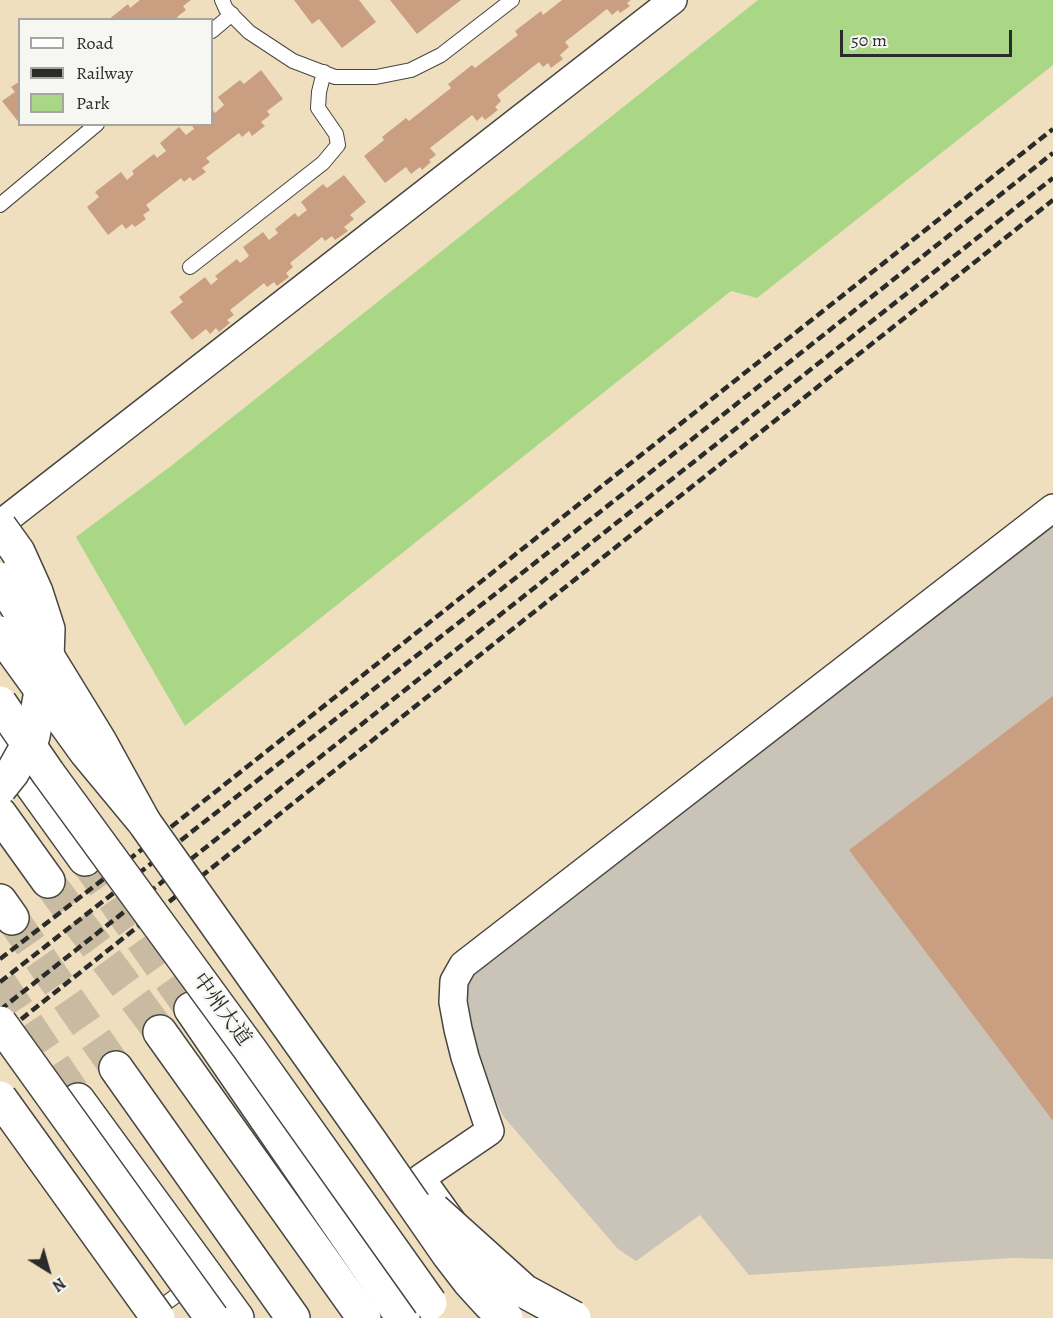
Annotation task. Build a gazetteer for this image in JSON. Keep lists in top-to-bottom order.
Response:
{
  "streets": {
    "main road": ["中州大道"]
  },
  "legend": ["Road", "Railway", "Park"],
  "scale_bar": "50 m",
  "north": "bottom right"
}
